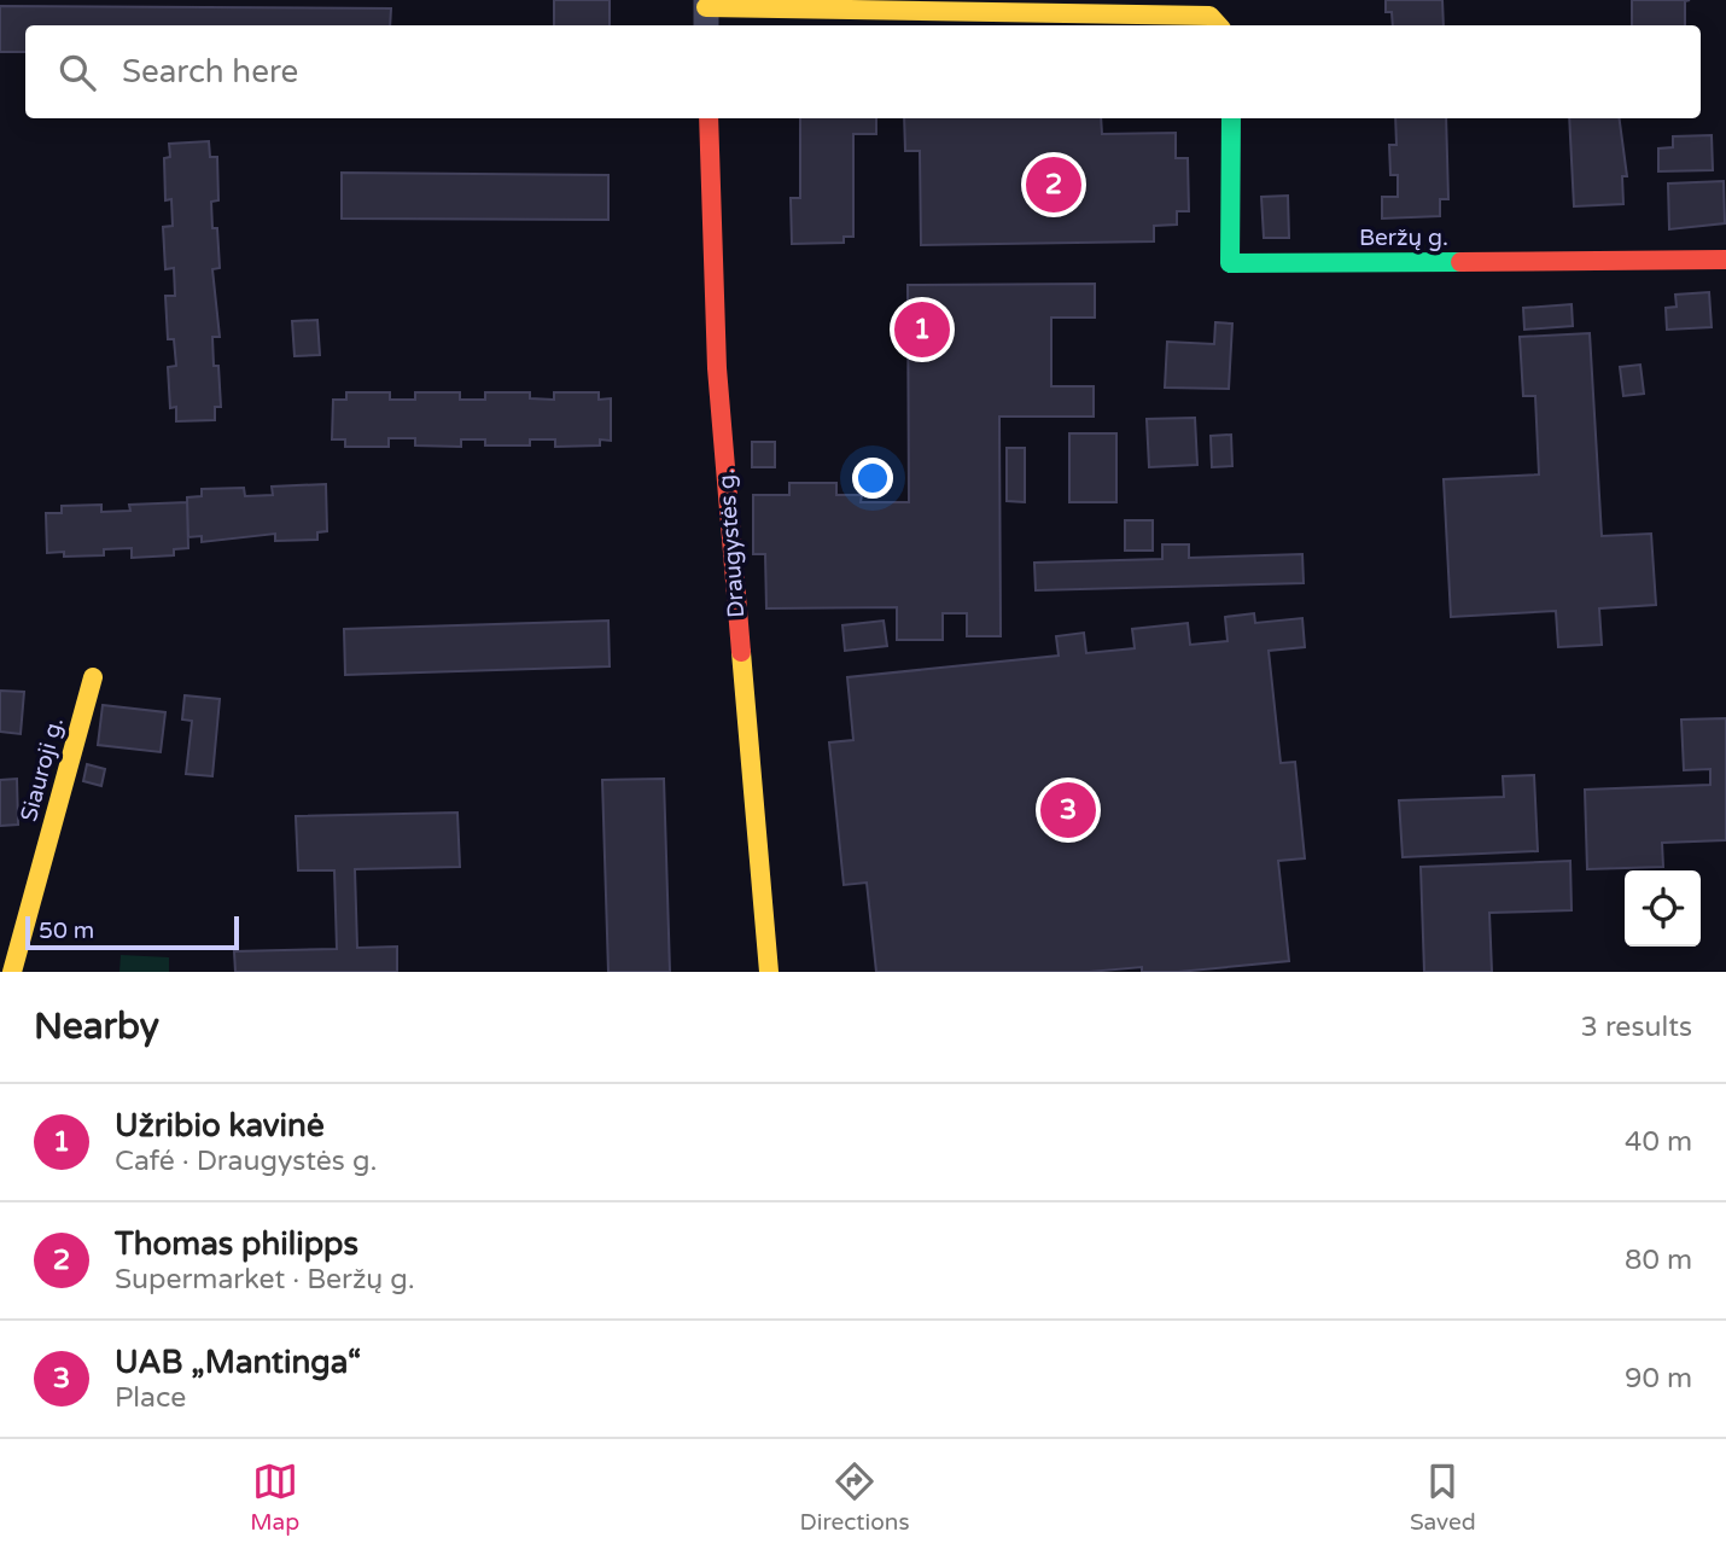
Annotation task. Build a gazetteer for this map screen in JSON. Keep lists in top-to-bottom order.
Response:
{
  "streets": {
    "street": ["Beržų g.", "Draugystės g.", "Siauroji g."]
  },
  "scale_bar": "50 m",
  "page": {
    "search": "Search here",
    "pins": ["2", "1", "3"],
    "scale": "50 m",
    "heading": ["Nearby", "3 results"],
    "list": [
      {
        "mark": "1",
        "name": "Užribio kavinė",
        "note": "Café · Draugystės g.",
        "value": "40 m"
      },
      {
        "mark": "2",
        "name": "Thomas philipps",
        "note": "Supermarket · Beržų g.",
        "value": "80 m"
      },
      {
        "mark": "3",
        "name": "UAB „Mantinga“",
        "note": "Place",
        "value": "90 m"
      }
    ],
    "nav": ["Map", "Directions", "Saved"]
  }
}
